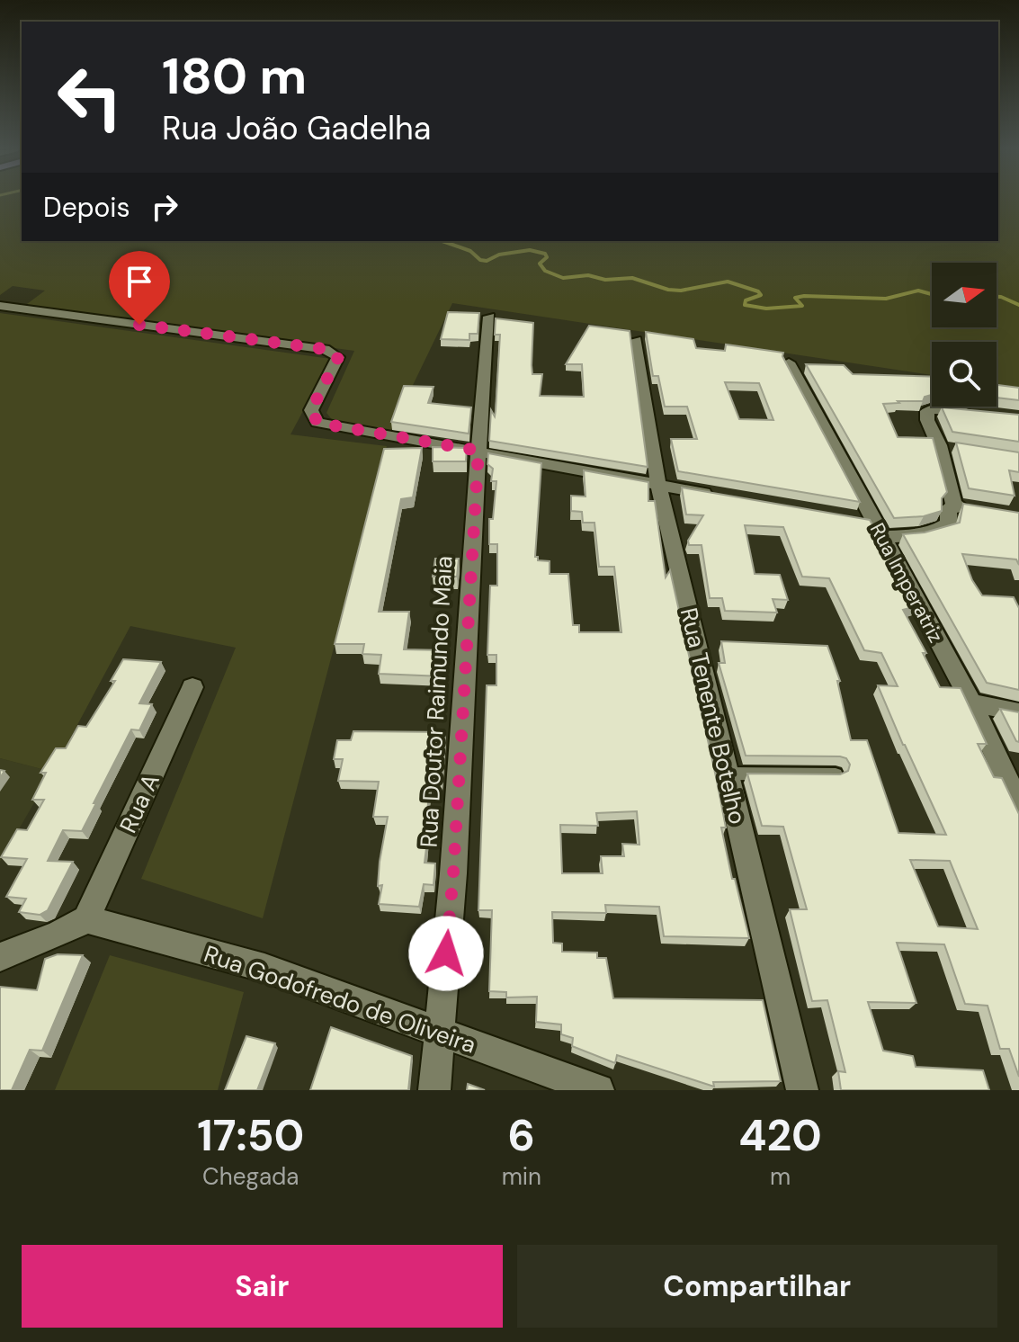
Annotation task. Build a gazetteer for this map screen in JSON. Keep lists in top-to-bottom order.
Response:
{
  "streets": {
    "street": [
      "Rua Imperatriz",
      "Rua Doutor Raimundo Maia",
      "Rua Tenente Botelho",
      "Rua A",
      "Rua Godofredo de Oliveira"
    ]
  },
  "crossings": [
    ["Rua Doutor Raimundo Maia", "Rua Godofredo de Oliveira"],
    ["Rua A", "Rua Godofredo de Oliveira"]
  ],
  "north": "right",
  "page": {
    "turn": ["180 m", "Rua João Gadelha"],
    "then": "Depois",
    "eta": [
      "17:50",
      "Chegada",
      "6",
      "min",
      "420",
      "m"
    ],
    "buttons": ["Sair", "Compartilhar"]
  }
}
